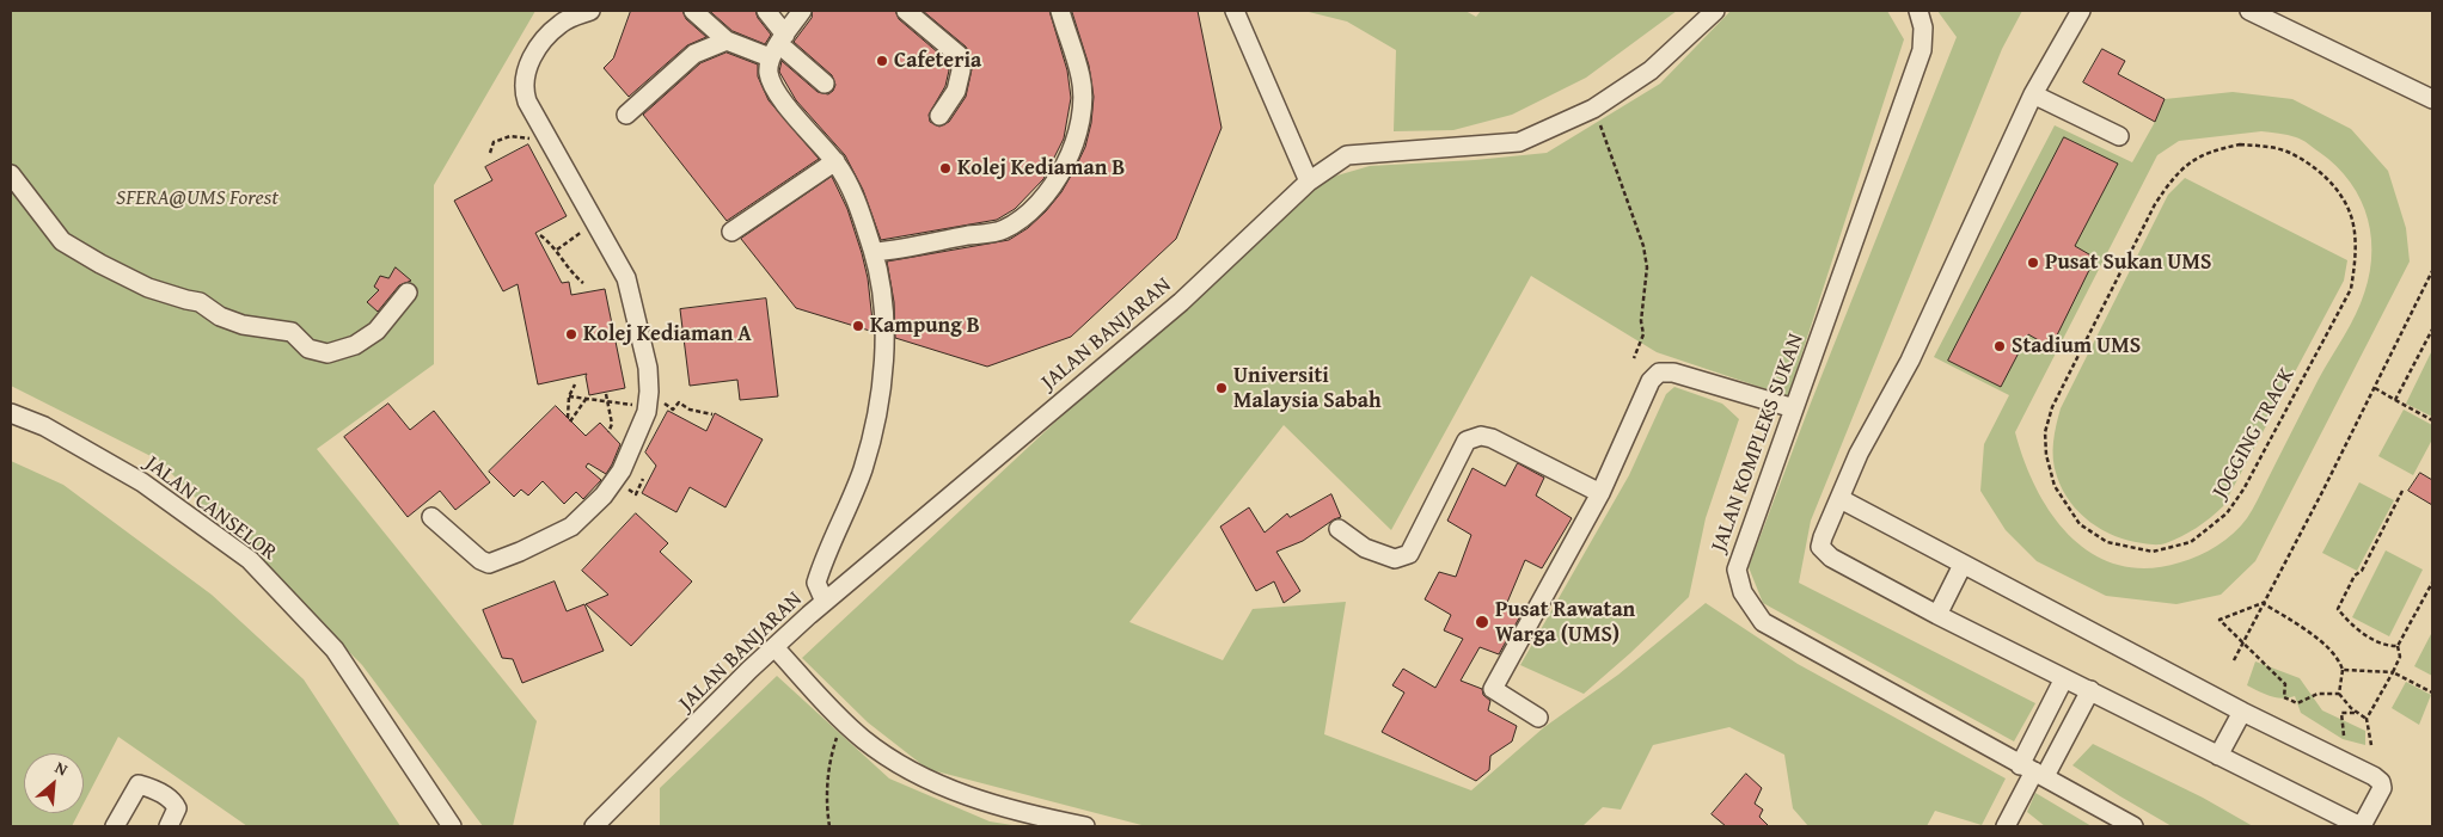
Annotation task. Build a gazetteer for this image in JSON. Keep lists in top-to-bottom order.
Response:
{
  "streets": {
    "street": ["JALAN BANJARAN", "JALAN KOMPLEKS SUKAN", "JALAN CANSELOR"],
    "path": ["JOGGING TRACK"]
  },
  "parks": ["SFERA@UMS Forest"],
  "places": [
    "Cafeteria",
    "Kolej Kediaman B",
    "Pusat Sukan UMS",
    "Kampung B",
    "Kolej Kediaman A",
    "Stadium UMS",
    "Universiti Malaysia Sabah",
    "Pusat Rawatan Warga (UMS)"
  ],
  "north": "top right"
}
